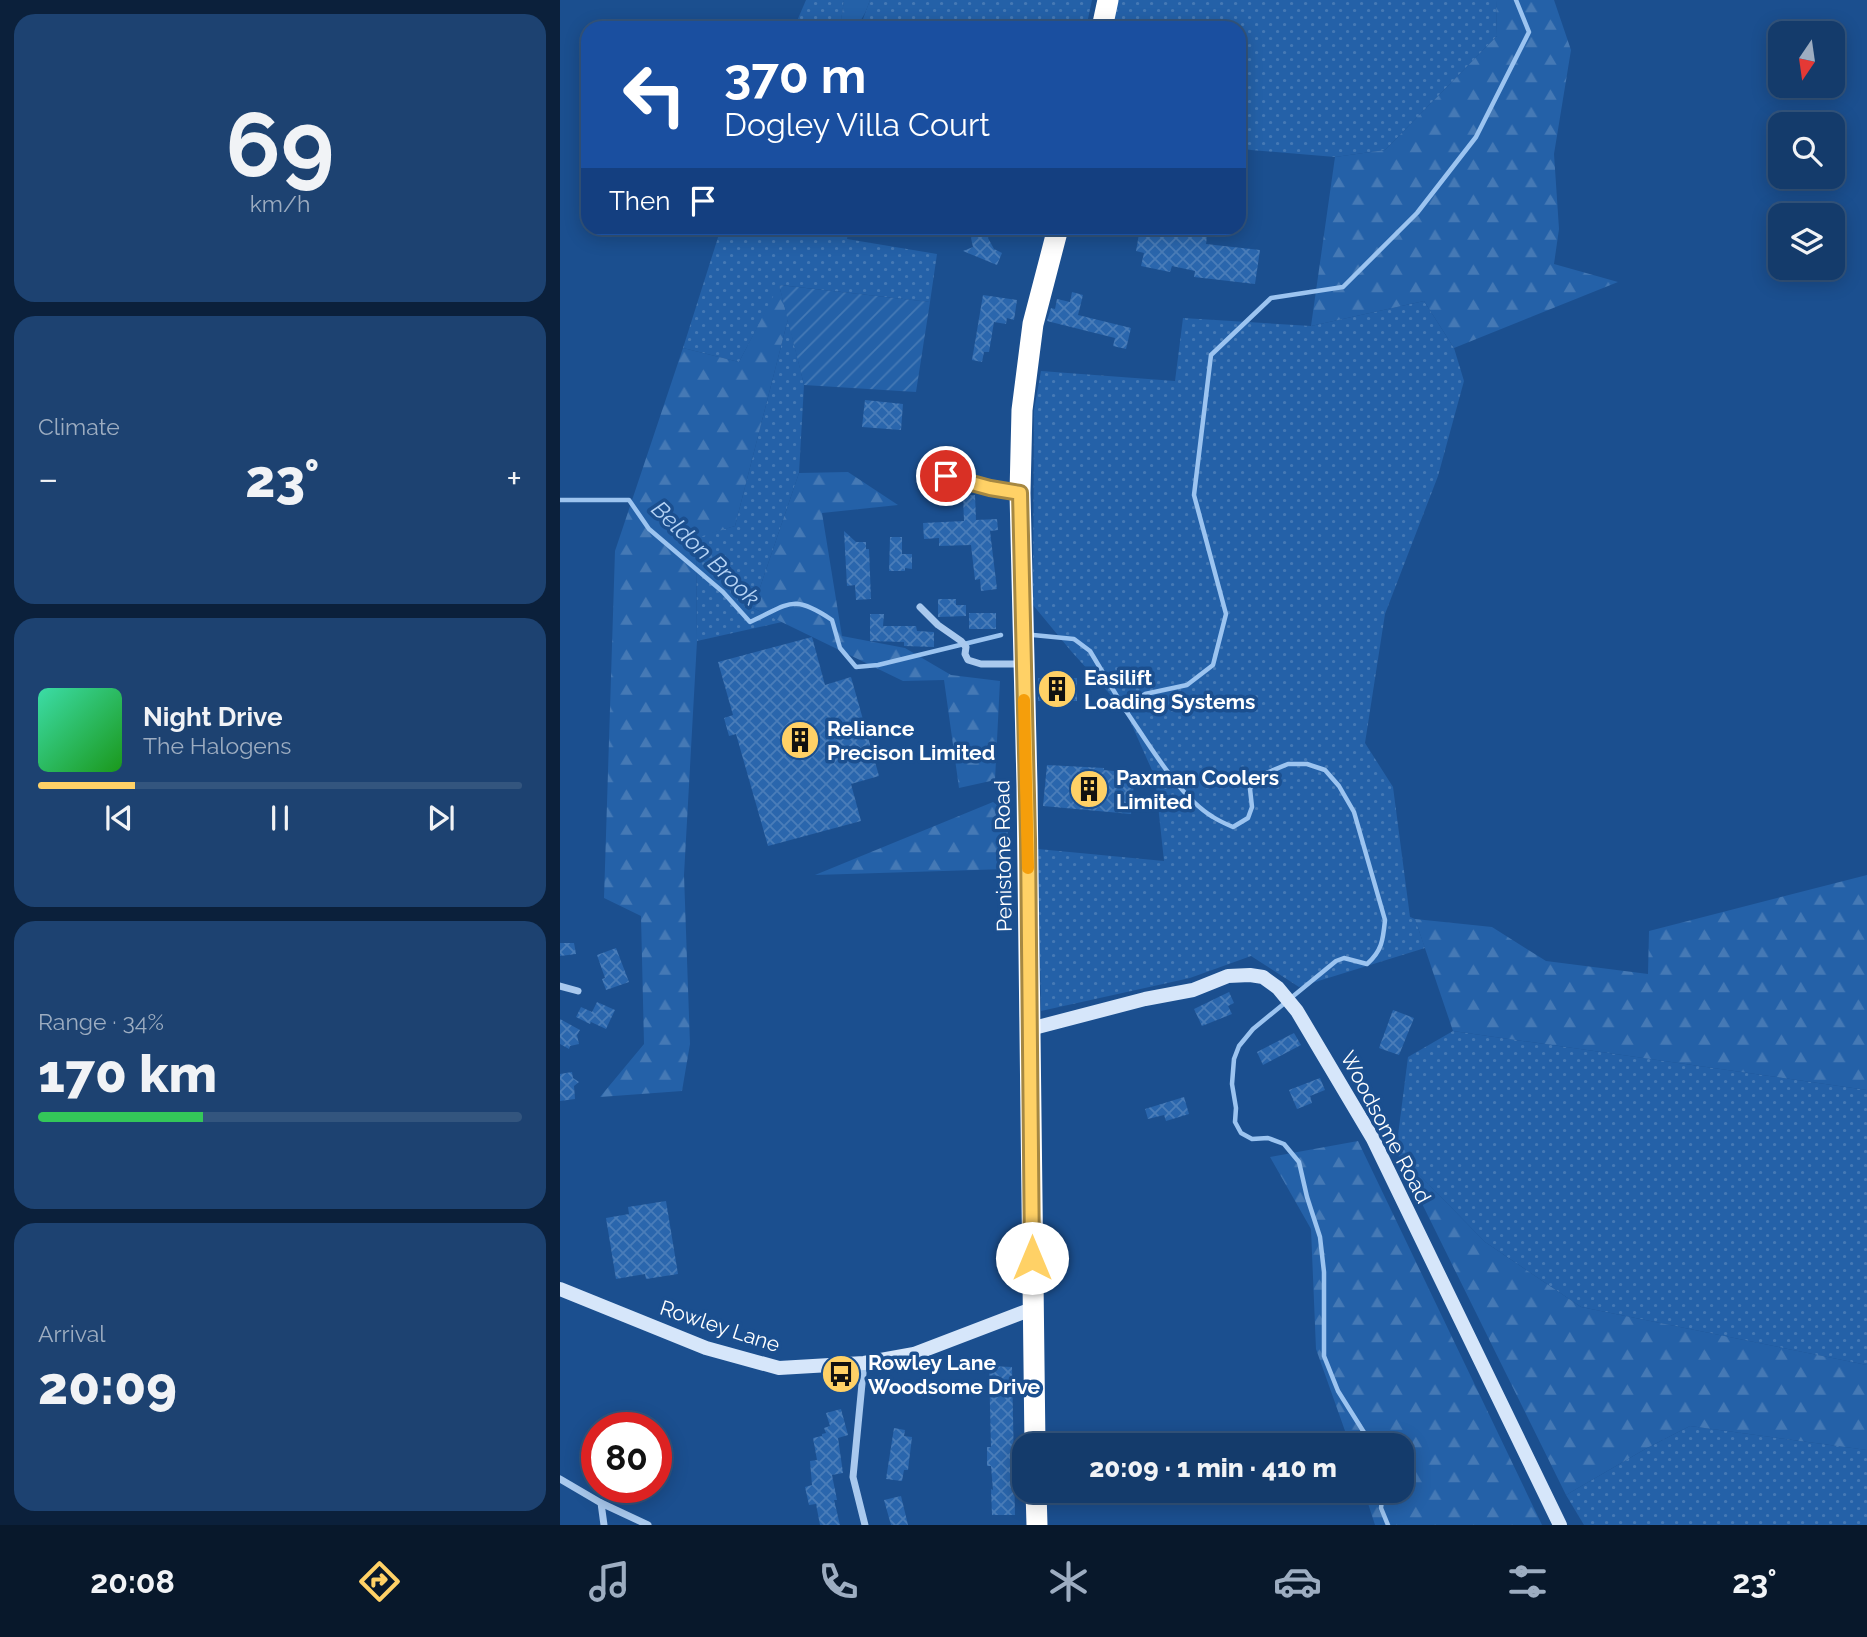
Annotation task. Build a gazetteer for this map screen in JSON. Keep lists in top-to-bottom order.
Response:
{
  "streets": {
    "highway": ["Penistone Road"],
    "street": ["Woodsome Road", "Rowley Lane"]
  },
  "crossings": [
    ["Penistone Road", "Woodsome Road"],
    ["Penistone Road", "Rowley Lane"]
  ],
  "water": ["Beldon Brook"],
  "places": {
    "building": ["Easilift Loading Systems", "Reliance Precison Limited", "Paxman Coolers Limited"],
    "bus stop": ["Rowley Lane Woodsome Drive"]
  },
  "north": "bottom",
  "page": {
    "tile": [
      ["69", "km/h"],
      "Climate",
      ["Range · 34%", "170 km"],
      ["Arrival", "20:09"]
    ],
    "turn": ["370 m", "Dogley Villa Court"],
    "then": "Then",
    "heat": ["−", "23°", "+"],
    "song": ["Night Drive", "The Halogens"],
    "limit": "80",
    "trip": "20:09 · 1 min · 410 m",
    "tabs": ["20:08", "23°"]
  }
}
